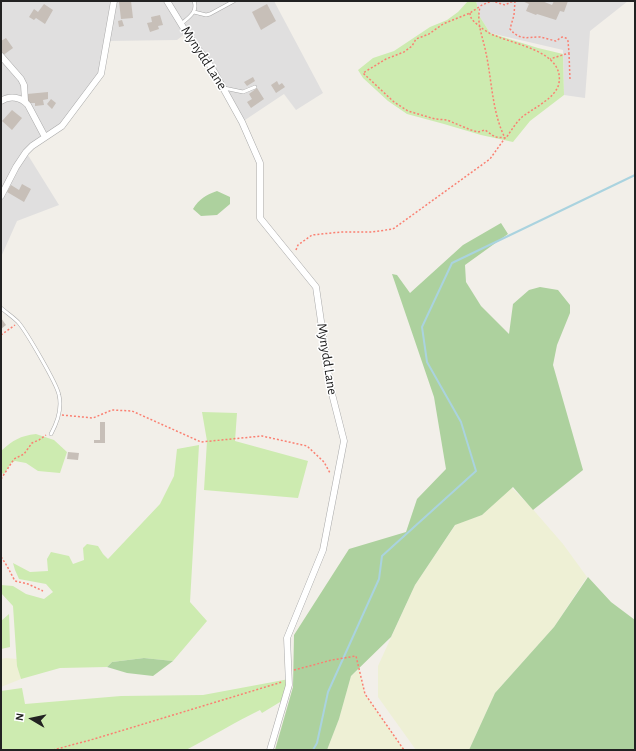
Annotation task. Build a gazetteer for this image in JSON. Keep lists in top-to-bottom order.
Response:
{
  "streets": {
    "street": ["Mynydd Lane"]
  },
  "north": "left"
}
